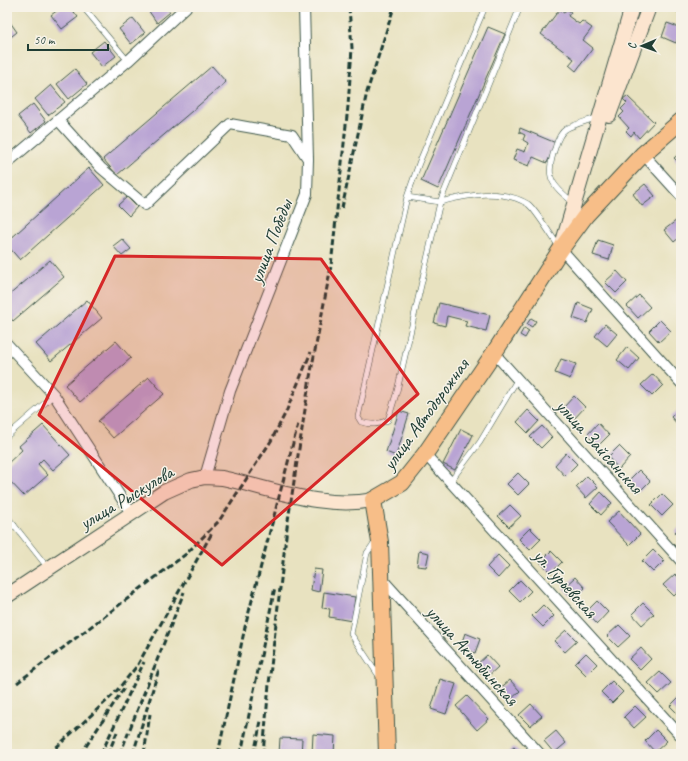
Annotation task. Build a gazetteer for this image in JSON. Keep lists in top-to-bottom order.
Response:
{
  "streets": {
    "main road": ["улица Автодорожная", "улица Рыскулова"],
    "street": [
      "улица Победы",
      "улица Зайсанская",
      "ул. Гурьевская",
      "улица Актюбинская"
    ]
  },
  "crossings": [
    ["улица Победы", "улица Рыскулова"],
    ["улица Автодорожная", "улица Зайсанская"],
    ["улица Автодорожная", "улица Рыскулова"],
    ["улица Автодорожная", "ул. Гурьевская"]
  ],
  "scale_bar": "50 m",
  "north": "left"
}
